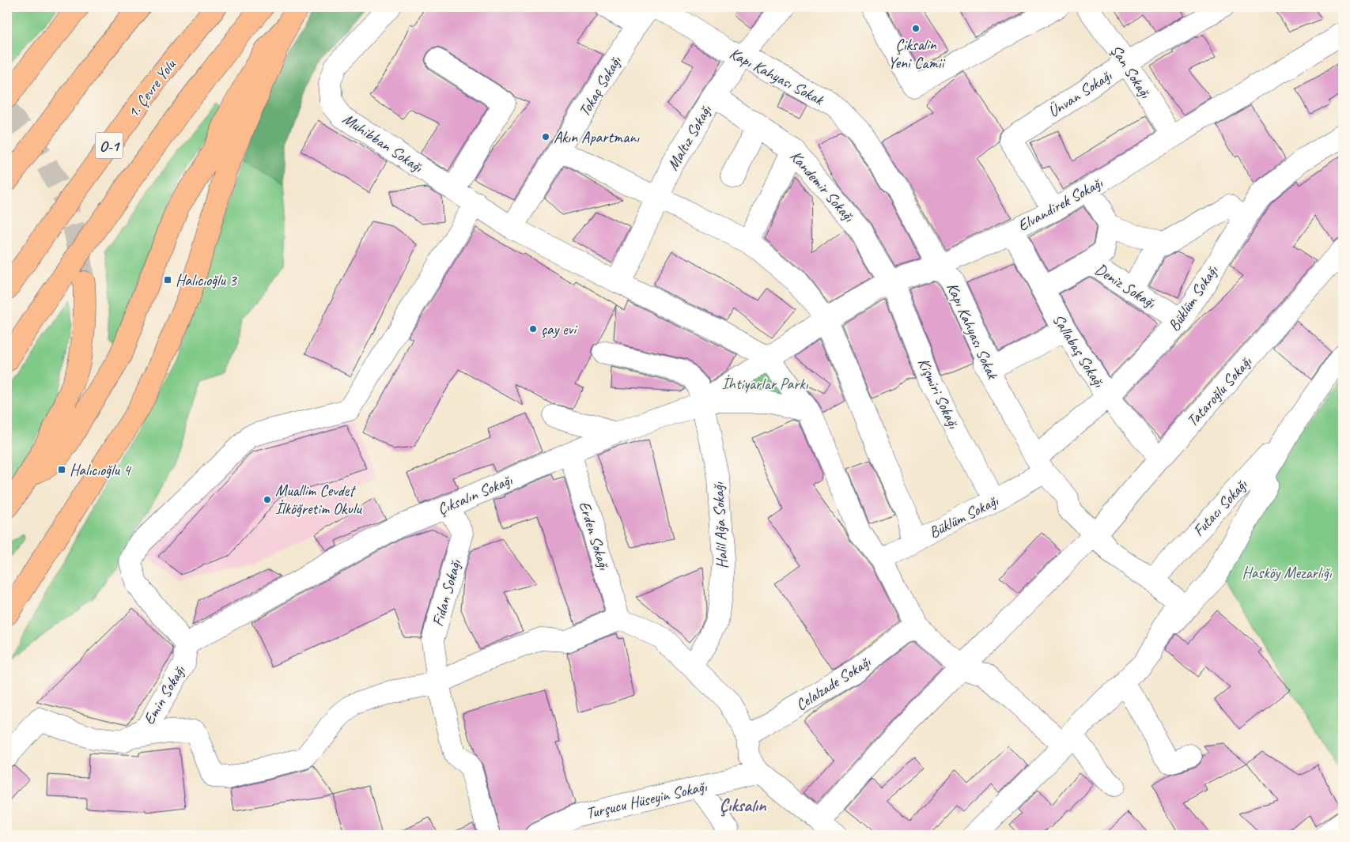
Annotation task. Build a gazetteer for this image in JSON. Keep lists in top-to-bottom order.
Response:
{
  "streets": {
    "highway": ["1. Çevre Yolu", "O-1"],
    "street": [
      "Şan Sokağı",
      "Kapı Kahyası Sokak",
      "Tokaç Sokağı",
      "Ünvan Sokağı",
      "Maltız Sokağı",
      "Muhibban Sokağı",
      "Kandemir Sokağı",
      "Elvandirek Sokağı",
      "Deniz Sokağı",
      "Büklüm Sokağı",
      "Sallabaş Sokağı",
      "Tataroğlu Sokağı",
      "Kişmiri Sokağı",
      "Çıksalın Sokağı",
      "Futacı Sokağı",
      "Halil Ağa Sokağı",
      "Erden Sokağı",
      "Fidan Sokağı",
      "Celalzade Sokağı",
      "Emin Sokağı",
      "Turşucu Hüseyin Sokağı"
    ]
  },
  "crossings": [
    ["Şan Sokağı", "Ünvan Sokağı"],
    ["Şan Sokağı", "Elvandirek Sokağı"],
    ["Kapı Kahyası Sokak", "Maltız Sokağı"],
    ["Kapı Kahyası Sokak", "Elvandirek Sokağı"],
    ["Kapı Kahyası Sokak", "Büklüm Sokağı"],
    ["Kapı Kahyası Sokak", "Tataroğlu Sokağı"],
    ["Kapı Kahyası Sokak", "Futacı Sokağı"],
    ["Tokaç Sokağı", "Muhibban Sokağı"],
    ["Ünvan Sokağı", "Elvandirek Sokağı"],
    ["Maltız Sokağı", "Muhibban Sokağı"],
    ["Maltız Sokağı", "Kandemir Sokağı"],
    ["Muhibban Sokağı", "Elvandirek Sokağı"],
    ["Muhibban Sokağı", "Çıksalın Sokağı"],
    ["Kandemir Sokağı", "Elvandirek Sokağı"],
    ["Kandemir Sokağı", "Kişmiri Sokağı"],
    ["Elvandirek Sokağı", "Sallabaş Sokağı"],
    ["Elvandirek Sokağı", "Kişmiri Sokağı"],
    ["Elvandirek Sokağı", "Çıksalın Sokağı"],
    ["Deniz Sokağı", "Büklüm Sokağı"],
    ["Büklüm Sokağı", "Sallabaş Sokağı"],
    ["Büklüm Sokağı", "Kişmiri Sokağı"],
    ["Sallabaş Sokağı", "Tataroğlu Sokağı"],
    ["Çıksalın Sokağı", "Halil Ağa Sokağı"],
    ["Çıksalın Sokağı", "Erden Sokağı"],
    ["Çıksalın Sokağı", "Fidan Sokağı"],
    ["Çıksalın Sokağı", "Emin Sokağı"]
  ],
  "districts": ["Çıksalın"],
  "parks": ["İhtiyarlar Parkı", "Hasköy Mezarlığı"],
  "places": {
    "other": [
      "Çiksalin Yeni Camii",
      "Akın Apartmanı",
      "çay evi",
      "Muallim Cevdet İlköğretim Okulu"
    ],
    "transit": ["Halıcıoğlu 3", "Halıcıoğlu 4"]
  }
}
